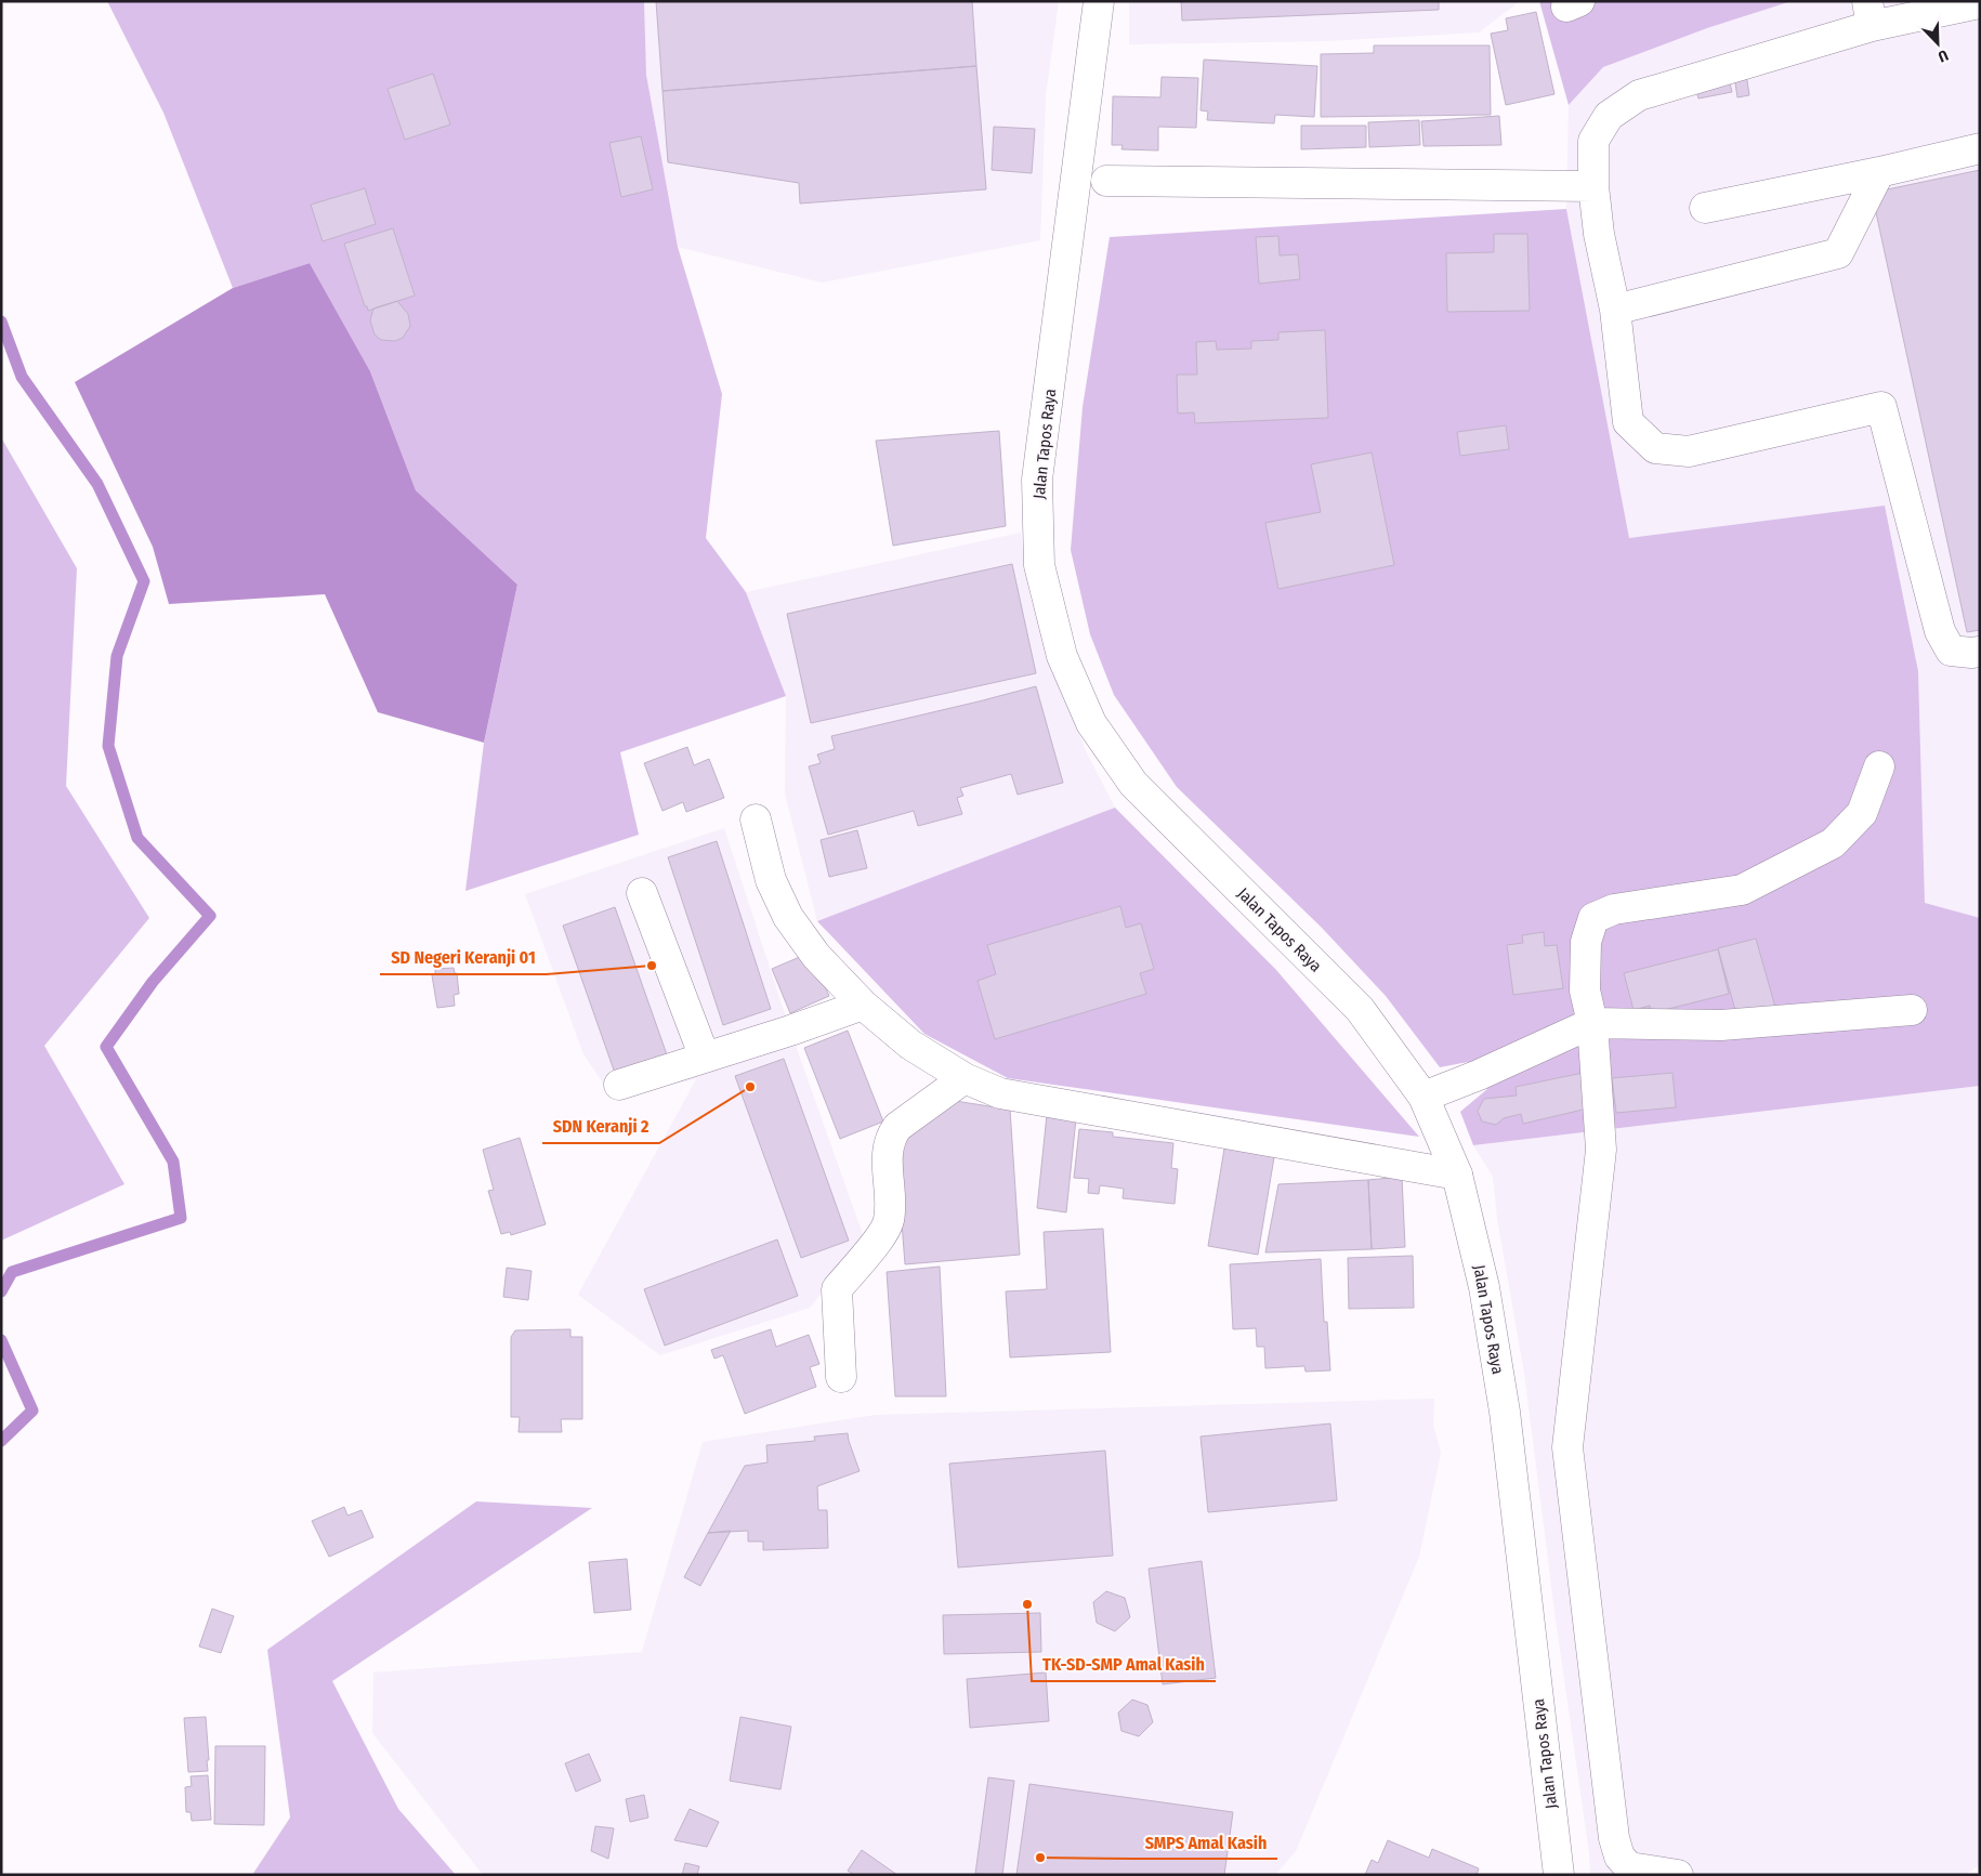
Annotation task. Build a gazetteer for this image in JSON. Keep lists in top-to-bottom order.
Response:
{
  "streets": {
    "main road": ["Jalan Tapos Raya"]
  },
  "places": [
    "SD Negeri Keranji 01",
    "SDN Keranji 2",
    "TK-SD-SMP Amal Kasih",
    "SMPS Amal Kasih"
  ],
  "north": "bottom right"
}
